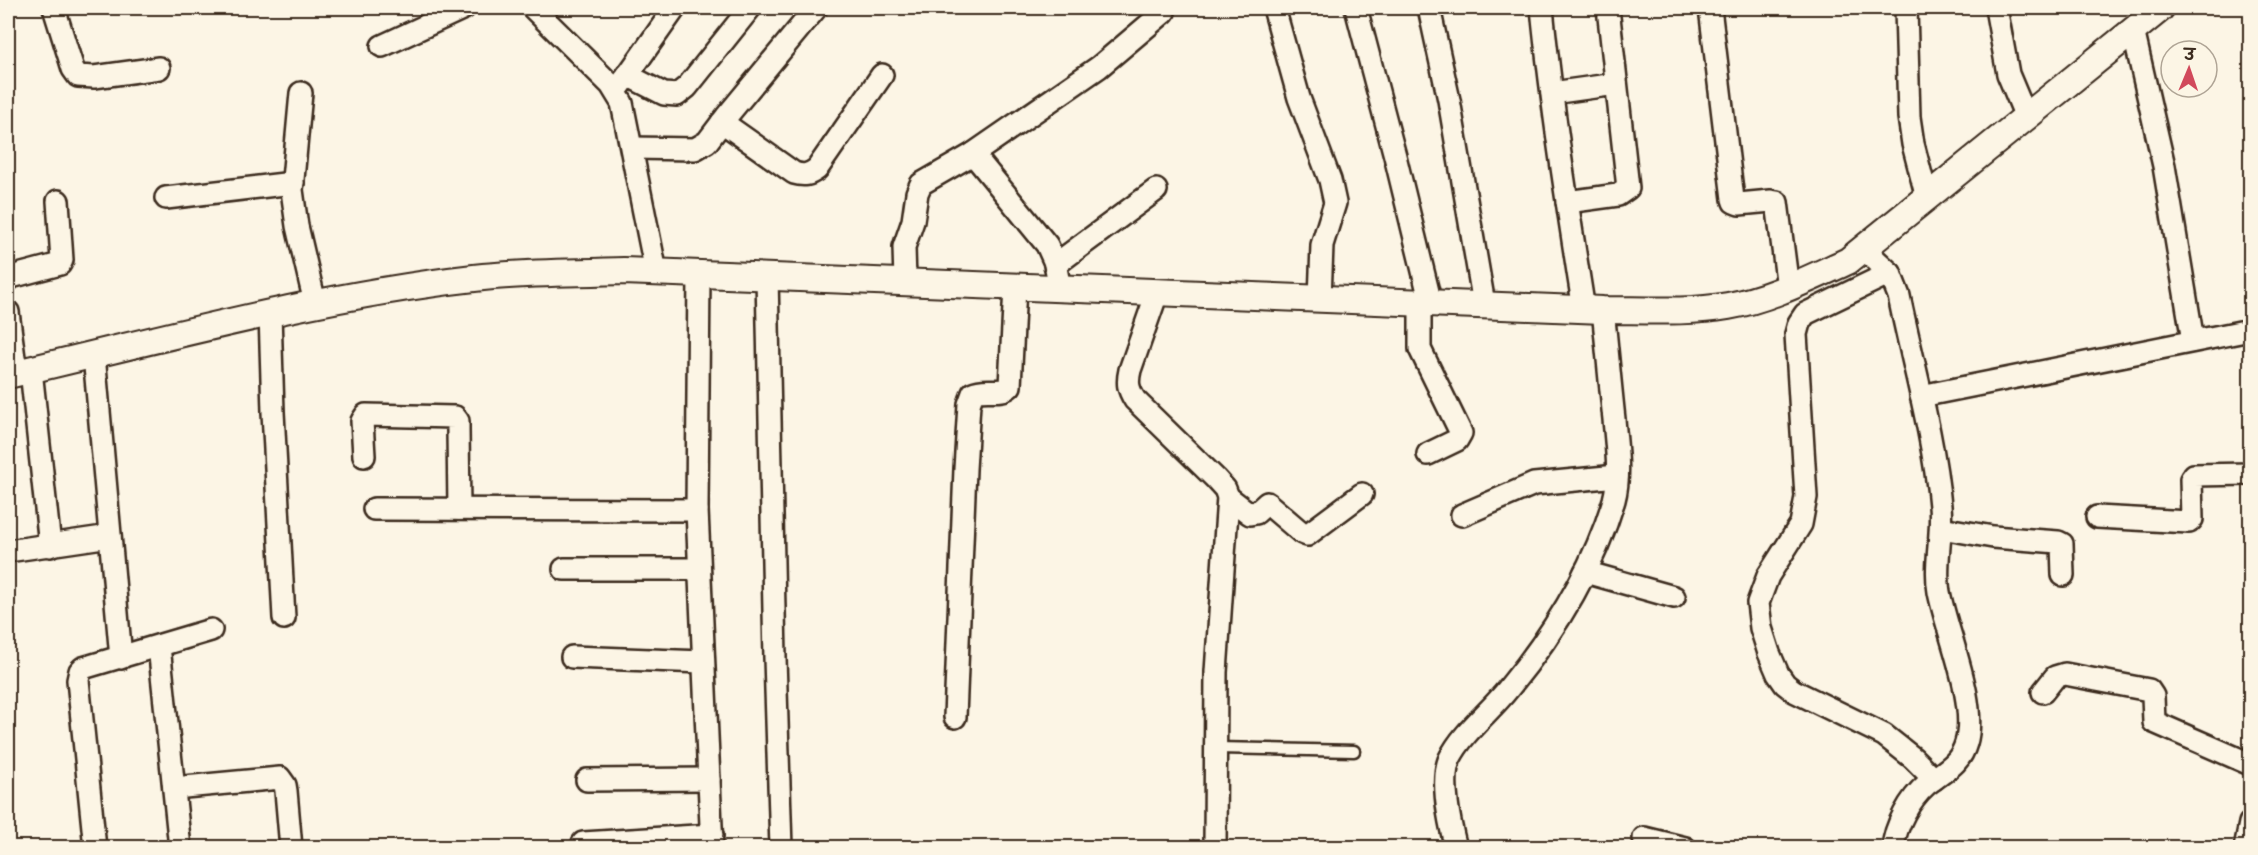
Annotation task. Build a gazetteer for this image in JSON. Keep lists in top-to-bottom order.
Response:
{
  "north": "top"
}
